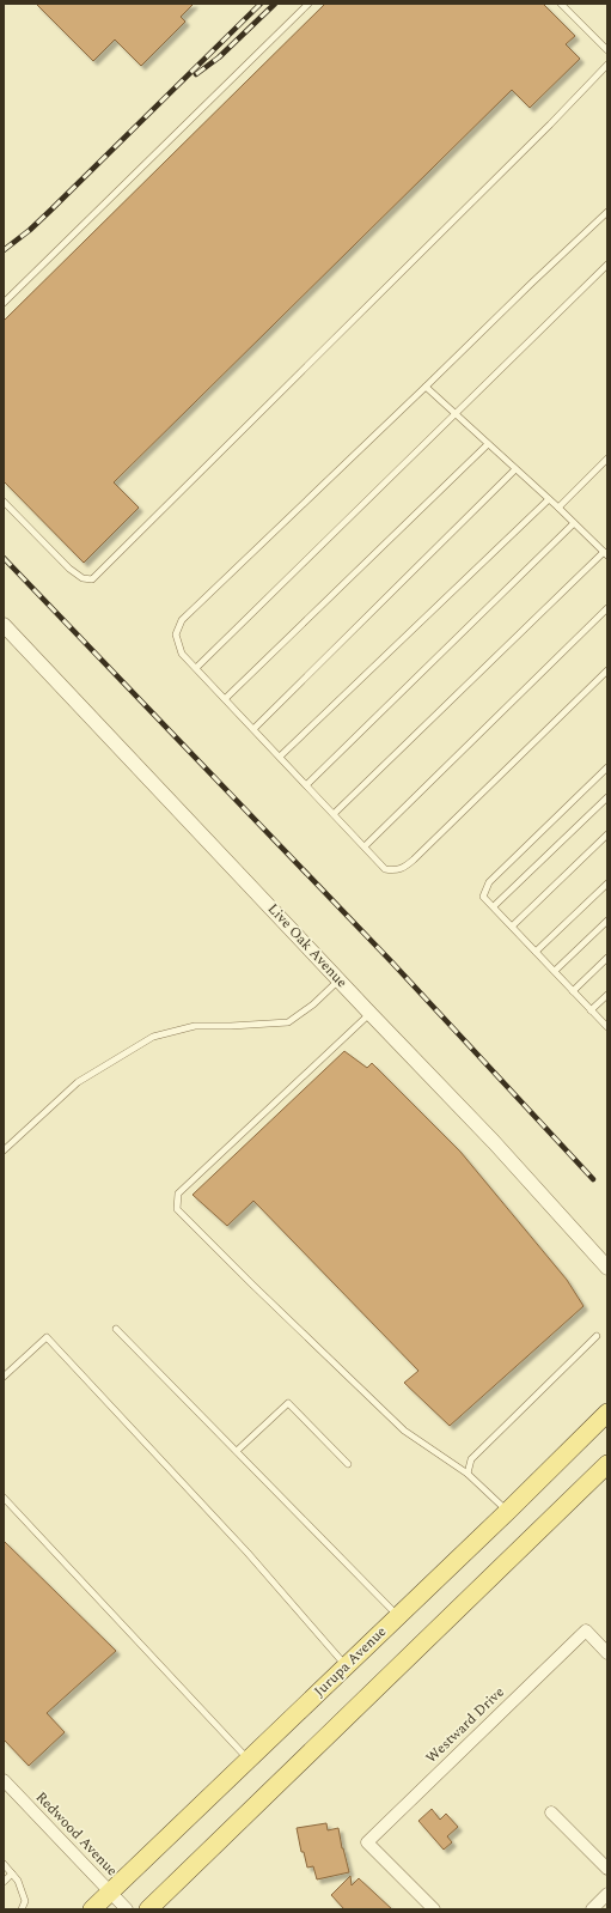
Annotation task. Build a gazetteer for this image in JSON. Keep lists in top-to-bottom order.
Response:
{
  "streets": {
    "main road": ["Jurupa Avenue"],
    "street": ["Live Oak Avenue", "Westward Drive", "Redwood Avenue"]
  },
  "crossings": [
    ["Jurupa Avenue", "Redwood Avenue"]
  ]
}
